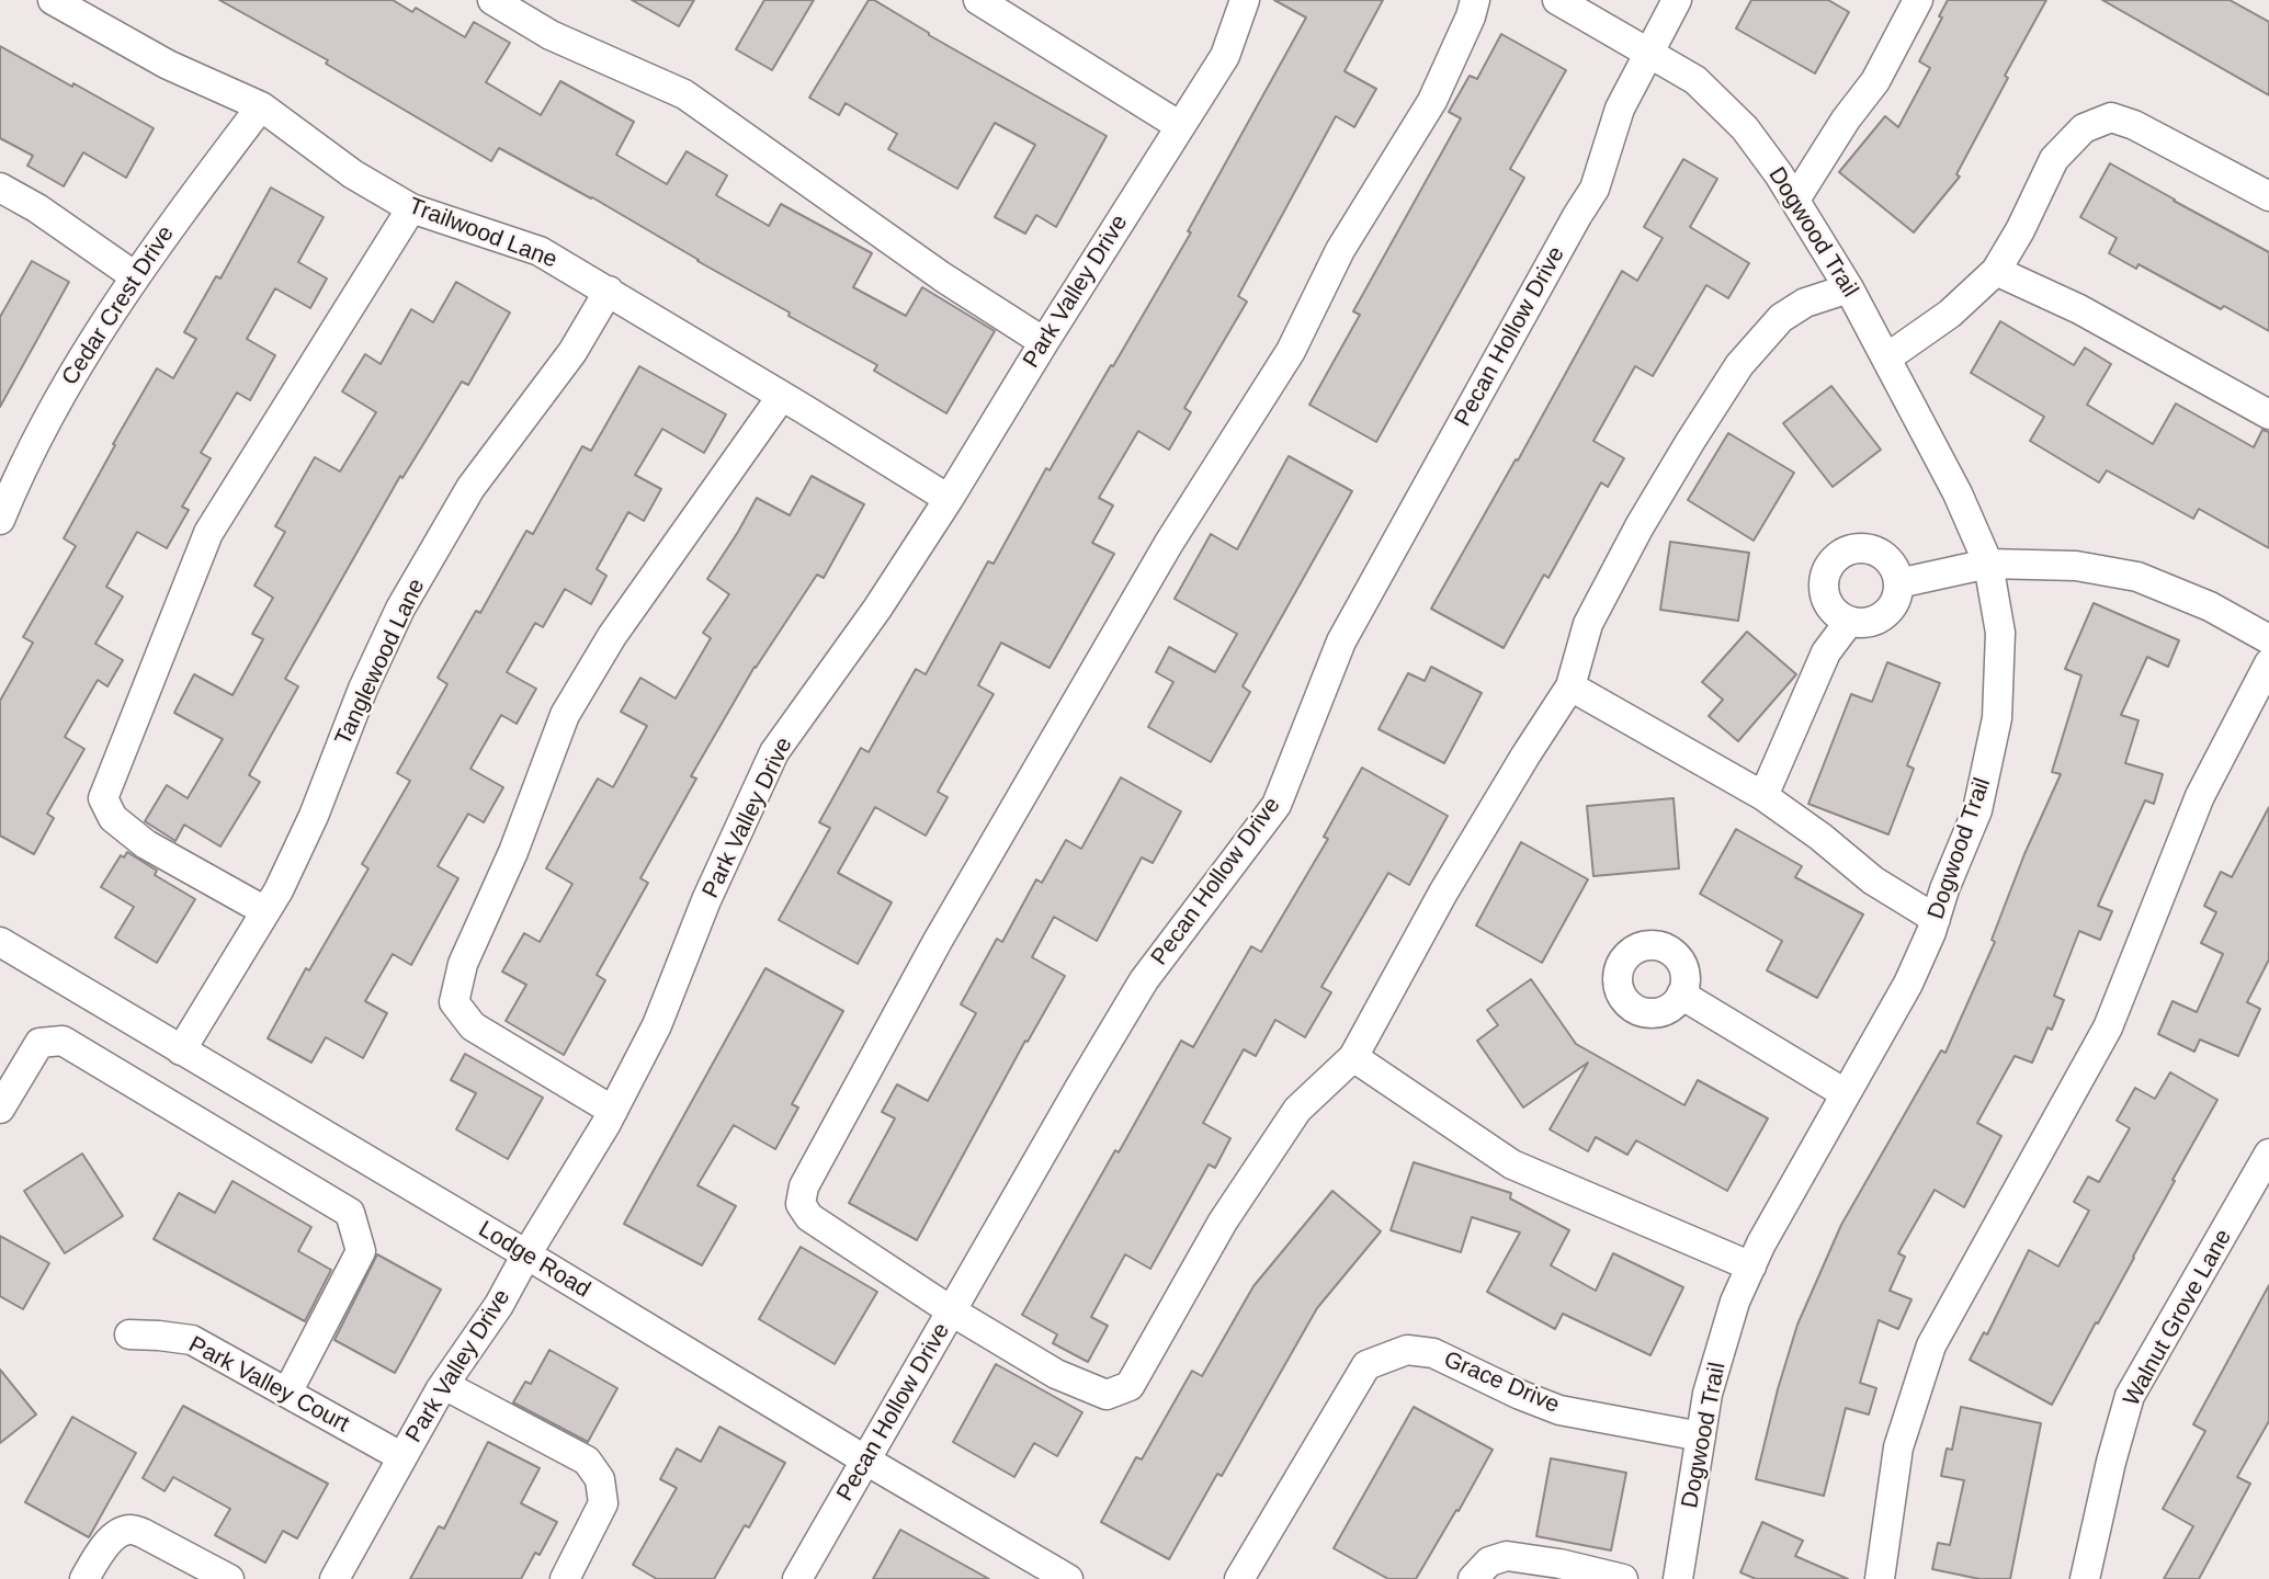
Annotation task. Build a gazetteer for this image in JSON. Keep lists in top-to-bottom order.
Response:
{
  "streets": {
    "street": [
      "Dogwood Trail",
      "Trailwood Lane",
      "Park Valley Drive",
      "Cedar Crest Drive",
      "Pecan Hollow Drive",
      "Tanglewood Lane",
      "Lodge Road",
      "Walnut Grove Lane",
      "Grace Drive",
      "Park Valley Court"
    ]
  },
  "crossings": [
    ["Dogwood Trail", "Pecan Hollow Drive"],
    ["Dogwood Trail", "Grace Drive"],
    ["Trailwood Lane", "Park Valley Drive"],
    ["Trailwood Lane", "Cedar Crest Drive"],
    ["Trailwood Lane", "Tanglewood Lane"],
    ["Park Valley Drive", "Lodge Road"],
    ["Park Valley Drive", "Park Valley Court"],
    ["Pecan Hollow Drive", "Lodge Road"],
    ["Tanglewood Lane", "Lodge Road"]
  ]
}
